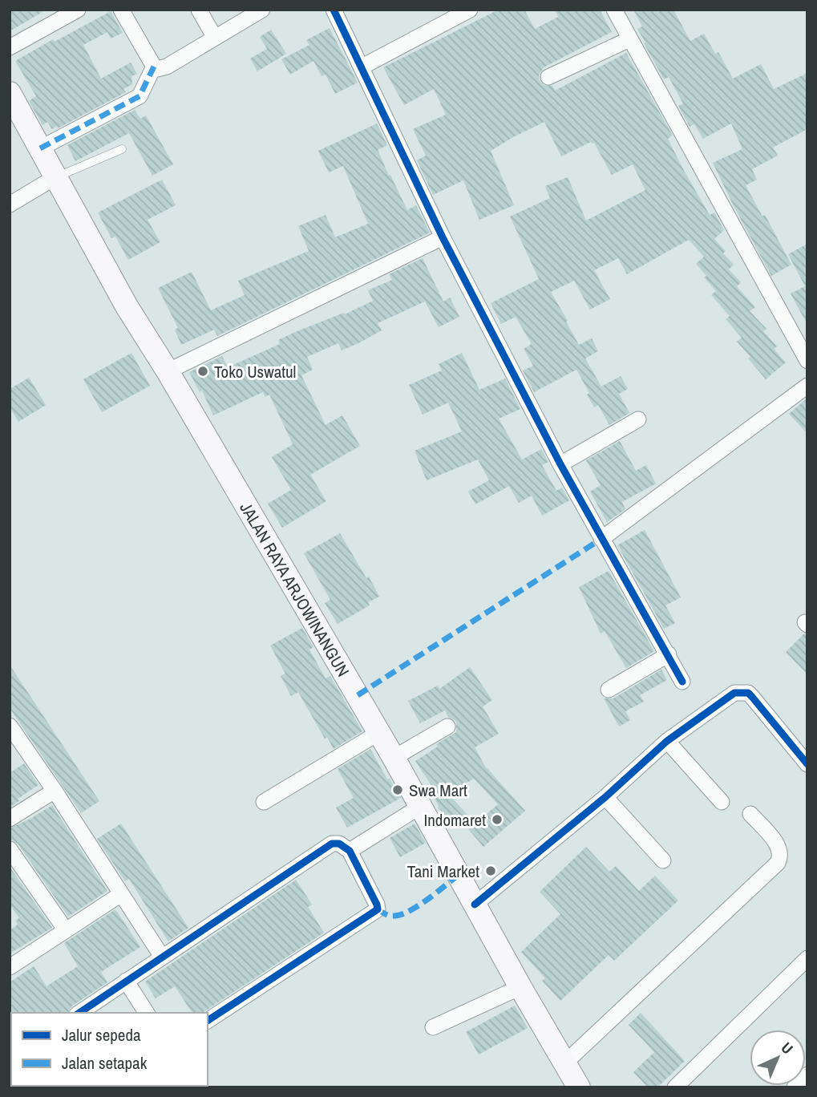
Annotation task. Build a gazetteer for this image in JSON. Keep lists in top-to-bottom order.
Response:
{
  "streets": {
    "main road": ["JALAN RAYA ARJOWINANGUN"]
  },
  "places": [
    "Toko Uswatul",
    "Swa Mart",
    "Indomaret",
    "Tani Market"
  ],
  "legend": ["Jalur sepeda", "Jalan setapak"],
  "north": "top right"
}
